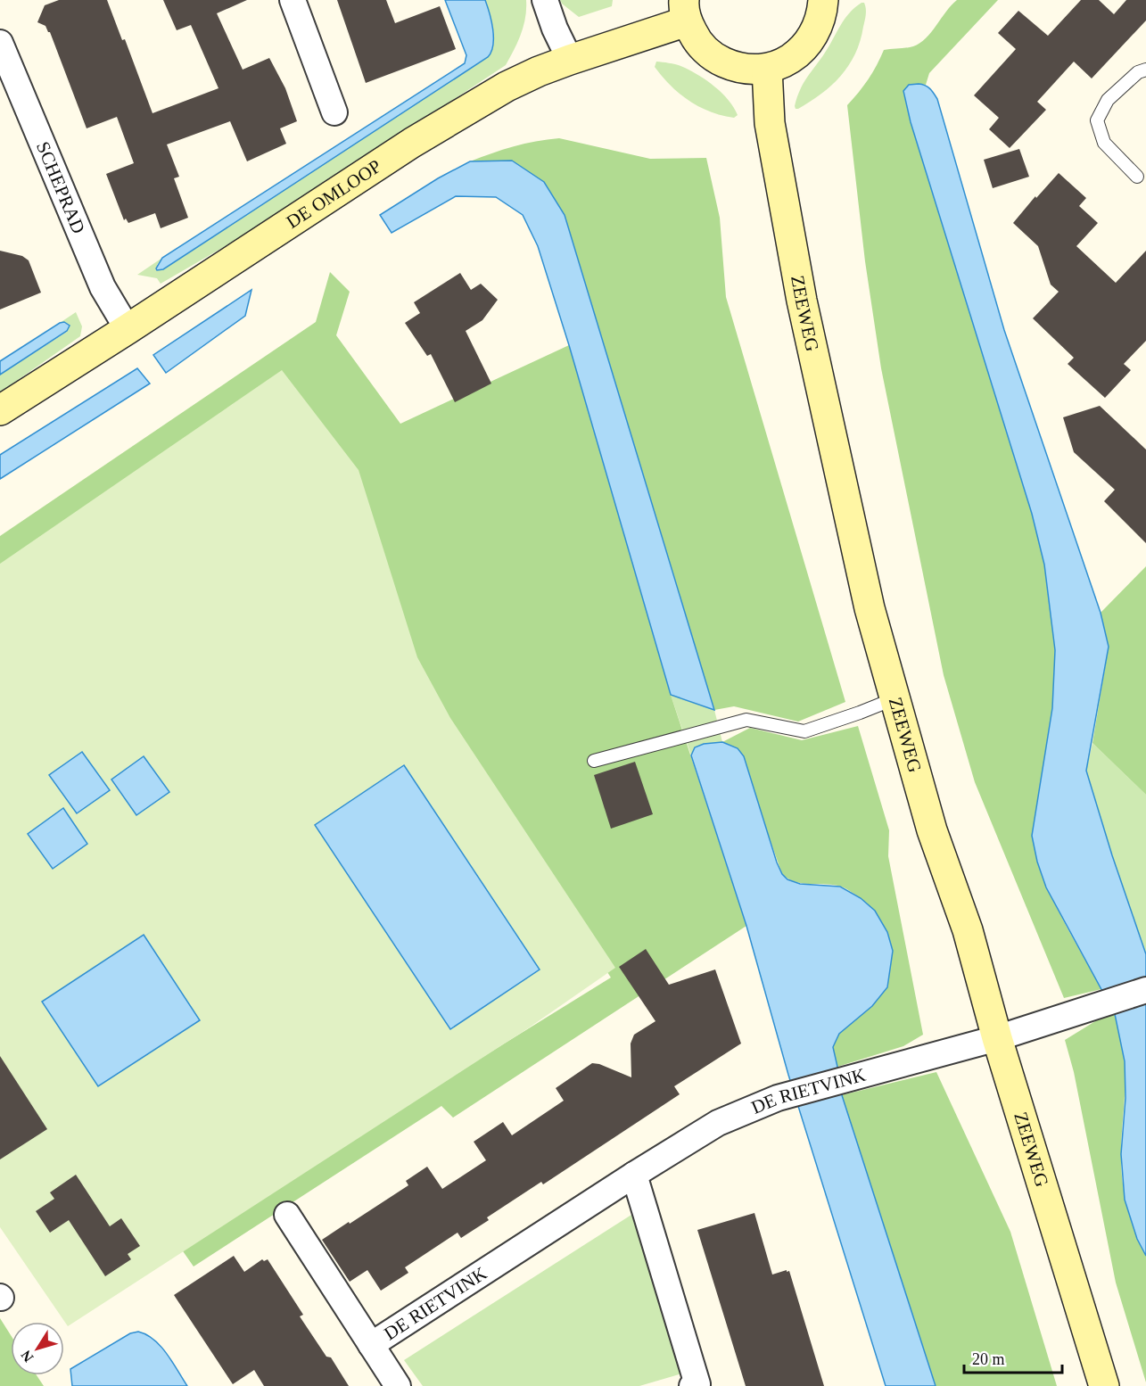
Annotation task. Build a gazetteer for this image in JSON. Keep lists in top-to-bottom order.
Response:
{
  "streets": {
    "street": [
      "SCHEPRAD",
      "DE OMLOOP",
      "ZEEWEG",
      "DE RIETVINK"
    ]
  },
  "crossings": [
    ["SCHEPRAD", "DE OMLOOP"],
    ["ZEEWEG", "DE RIETVINK"]
  ],
  "scale_bar": "20 m",
  "north": "bottom left"
}
